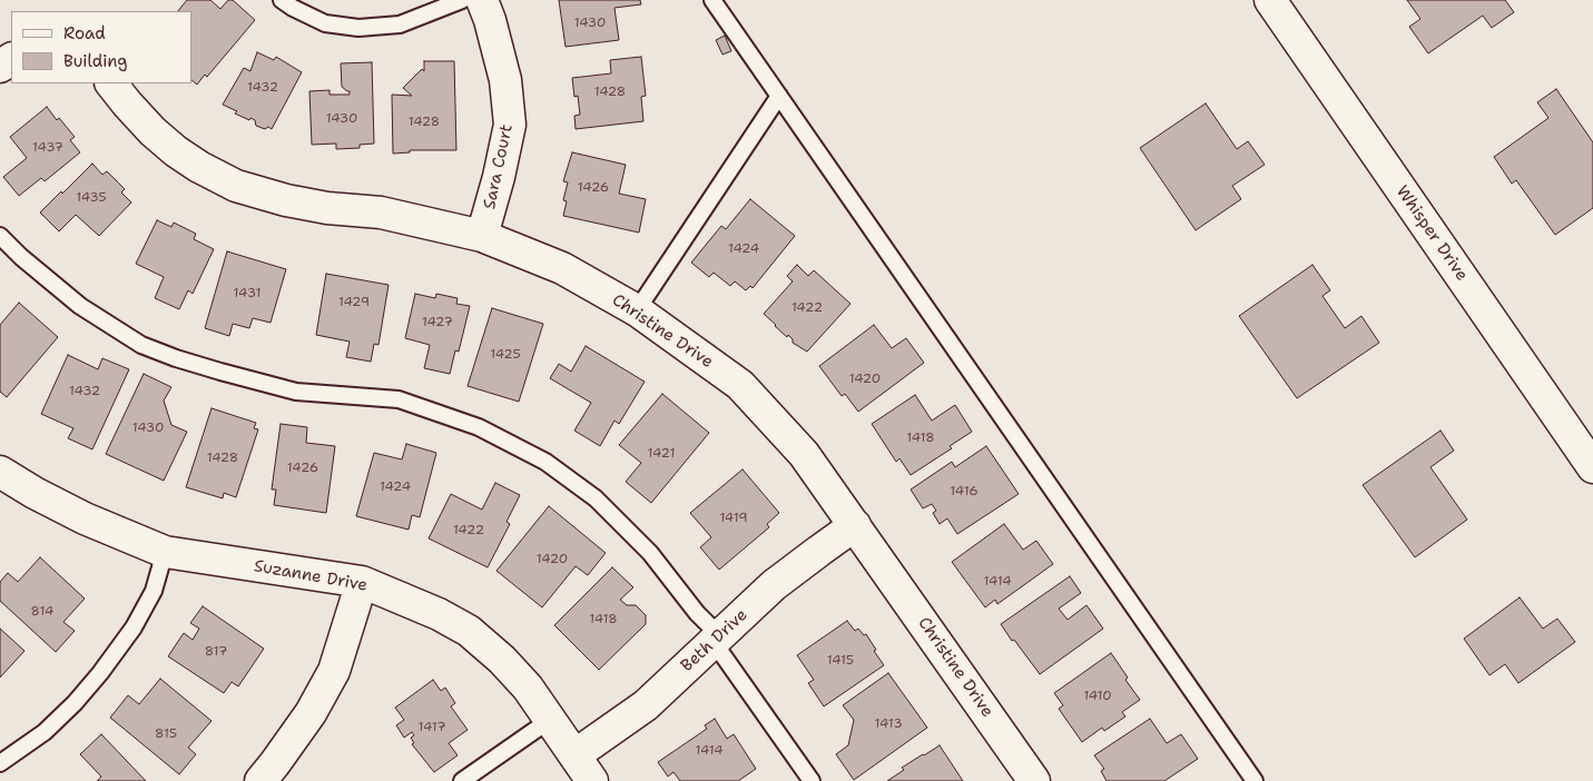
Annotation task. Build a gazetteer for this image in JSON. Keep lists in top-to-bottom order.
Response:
{
  "streets": {
    "street": [
      "Sara Court",
      "Whisper Drive",
      "Christine Drive",
      "Suzanne Drive",
      "Beth Drive"
    ]
  },
  "crossings": [
    ["Sara Court", "Christine Drive"],
    ["Christine Drive", "Beth Drive"],
    ["Suzanne Drive", "Beth Drive"]
  ],
  "house_numbers": [
    "1430",
    "1432",
    "1428",
    "1430",
    "1428",
    "1437",
    "1426",
    "1435",
    "1424",
    "1431",
    "1429",
    "1422",
    "1427",
    "1425",
    "1420",
    "1432",
    "1430",
    "1418",
    "1421",
    "1428",
    "1426",
    "1424",
    "1416",
    "1419",
    "1422",
    "1420",
    "1414",
    "814",
    "1418",
    "817",
    "1415",
    "1410",
    "1413",
    "1417",
    "815",
    "1414"
  ],
  "legend": ["Road", "Building"]
}
